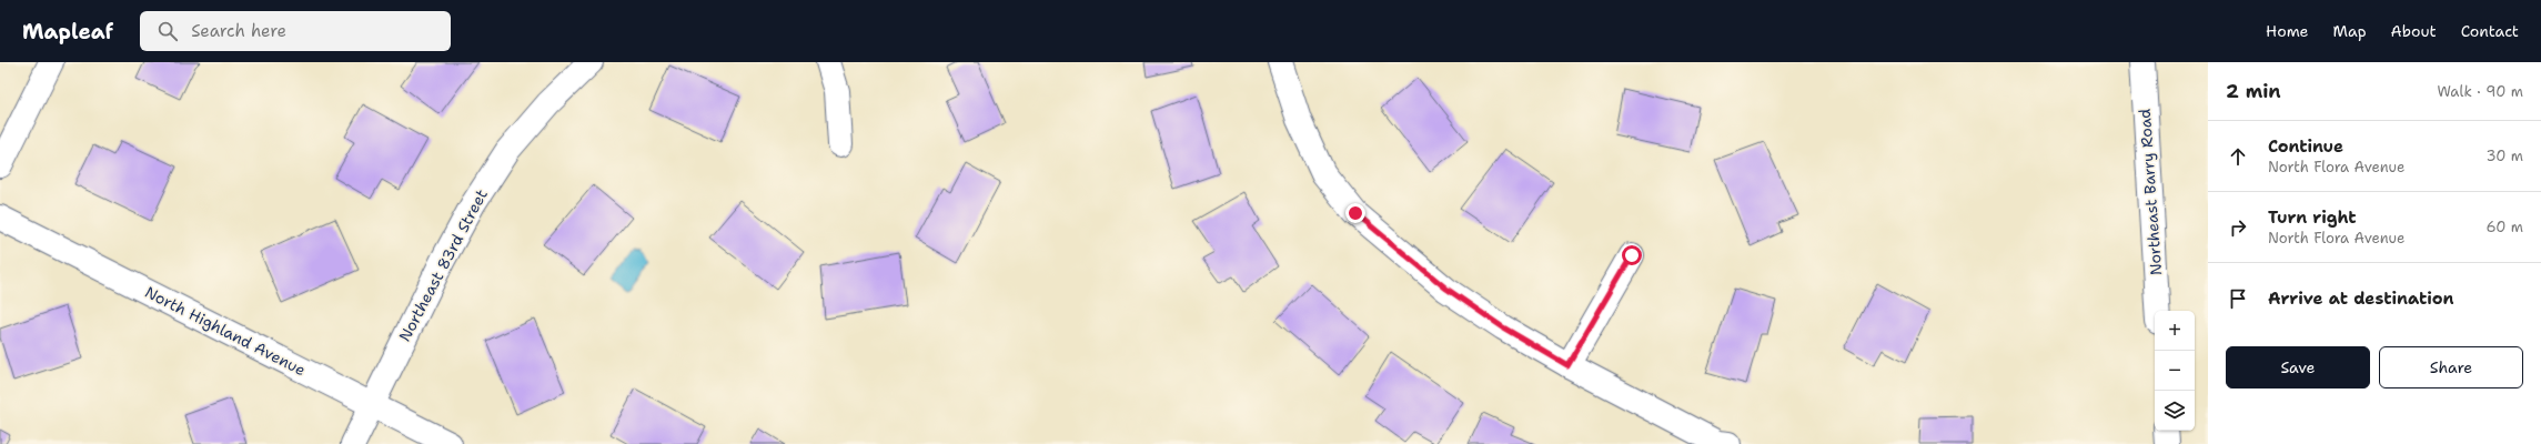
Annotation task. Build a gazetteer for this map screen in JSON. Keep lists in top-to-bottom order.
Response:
{
  "streets": {
    "street": ["Northeast Barry Road", "Northeast 83rd Street", "North Highland Avenue"]
  },
  "crossings": [
    ["Northeast 83rd Street", "North Highland Avenue"]
  ],
  "page": {
    "header": "Mapleaf",
    "search": "Search here",
    "nav": [
      "Home",
      "Map",
      "About",
      "Contact"
    ],
    "heading": ["2 min", "Walk · 90 m"],
    "list": [
      ["Continue", "North Flora Avenue", "30 m"],
      ["Turn right", "North Flora Avenue", "60 m"],
      "Arrive at destination"
    ],
    "map_buttons": ["+", "−"],
    "buttons": ["Save", "Share"]
  }
}
